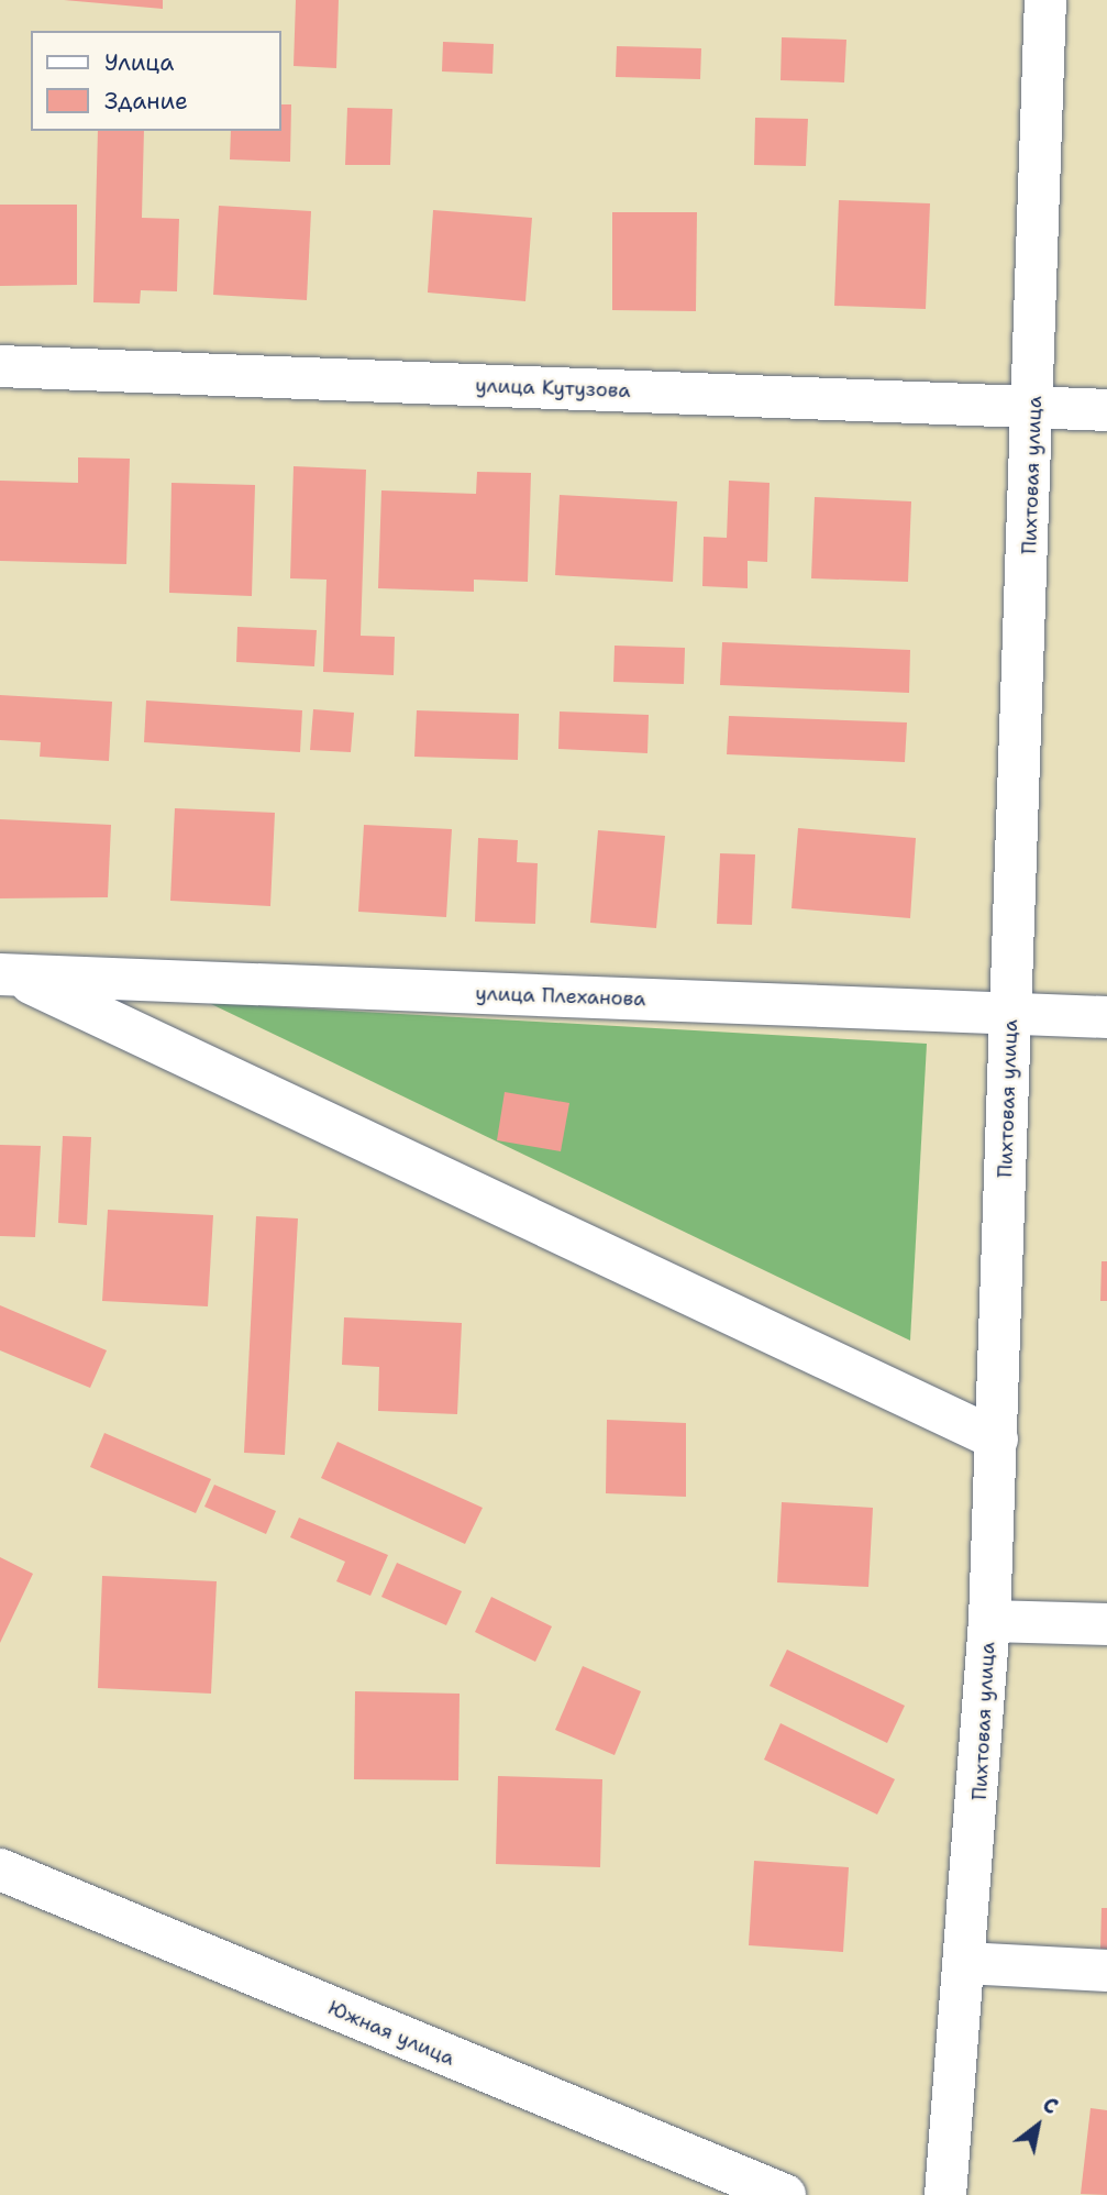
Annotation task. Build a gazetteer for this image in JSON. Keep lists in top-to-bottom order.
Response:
{
  "streets": {
    "street": [
      "улица Кутузова",
      "Пихтовая улица",
      "улица Плеханова",
      "Южная улица"
    ]
  },
  "crossings": [
    ["улица Кутузова", "Пихтовая улица"],
    ["Пихтовая улица", "улица Плеханова"]
  ],
  "legend": ["Улица", "Здание"],
  "north": "top right"
}
